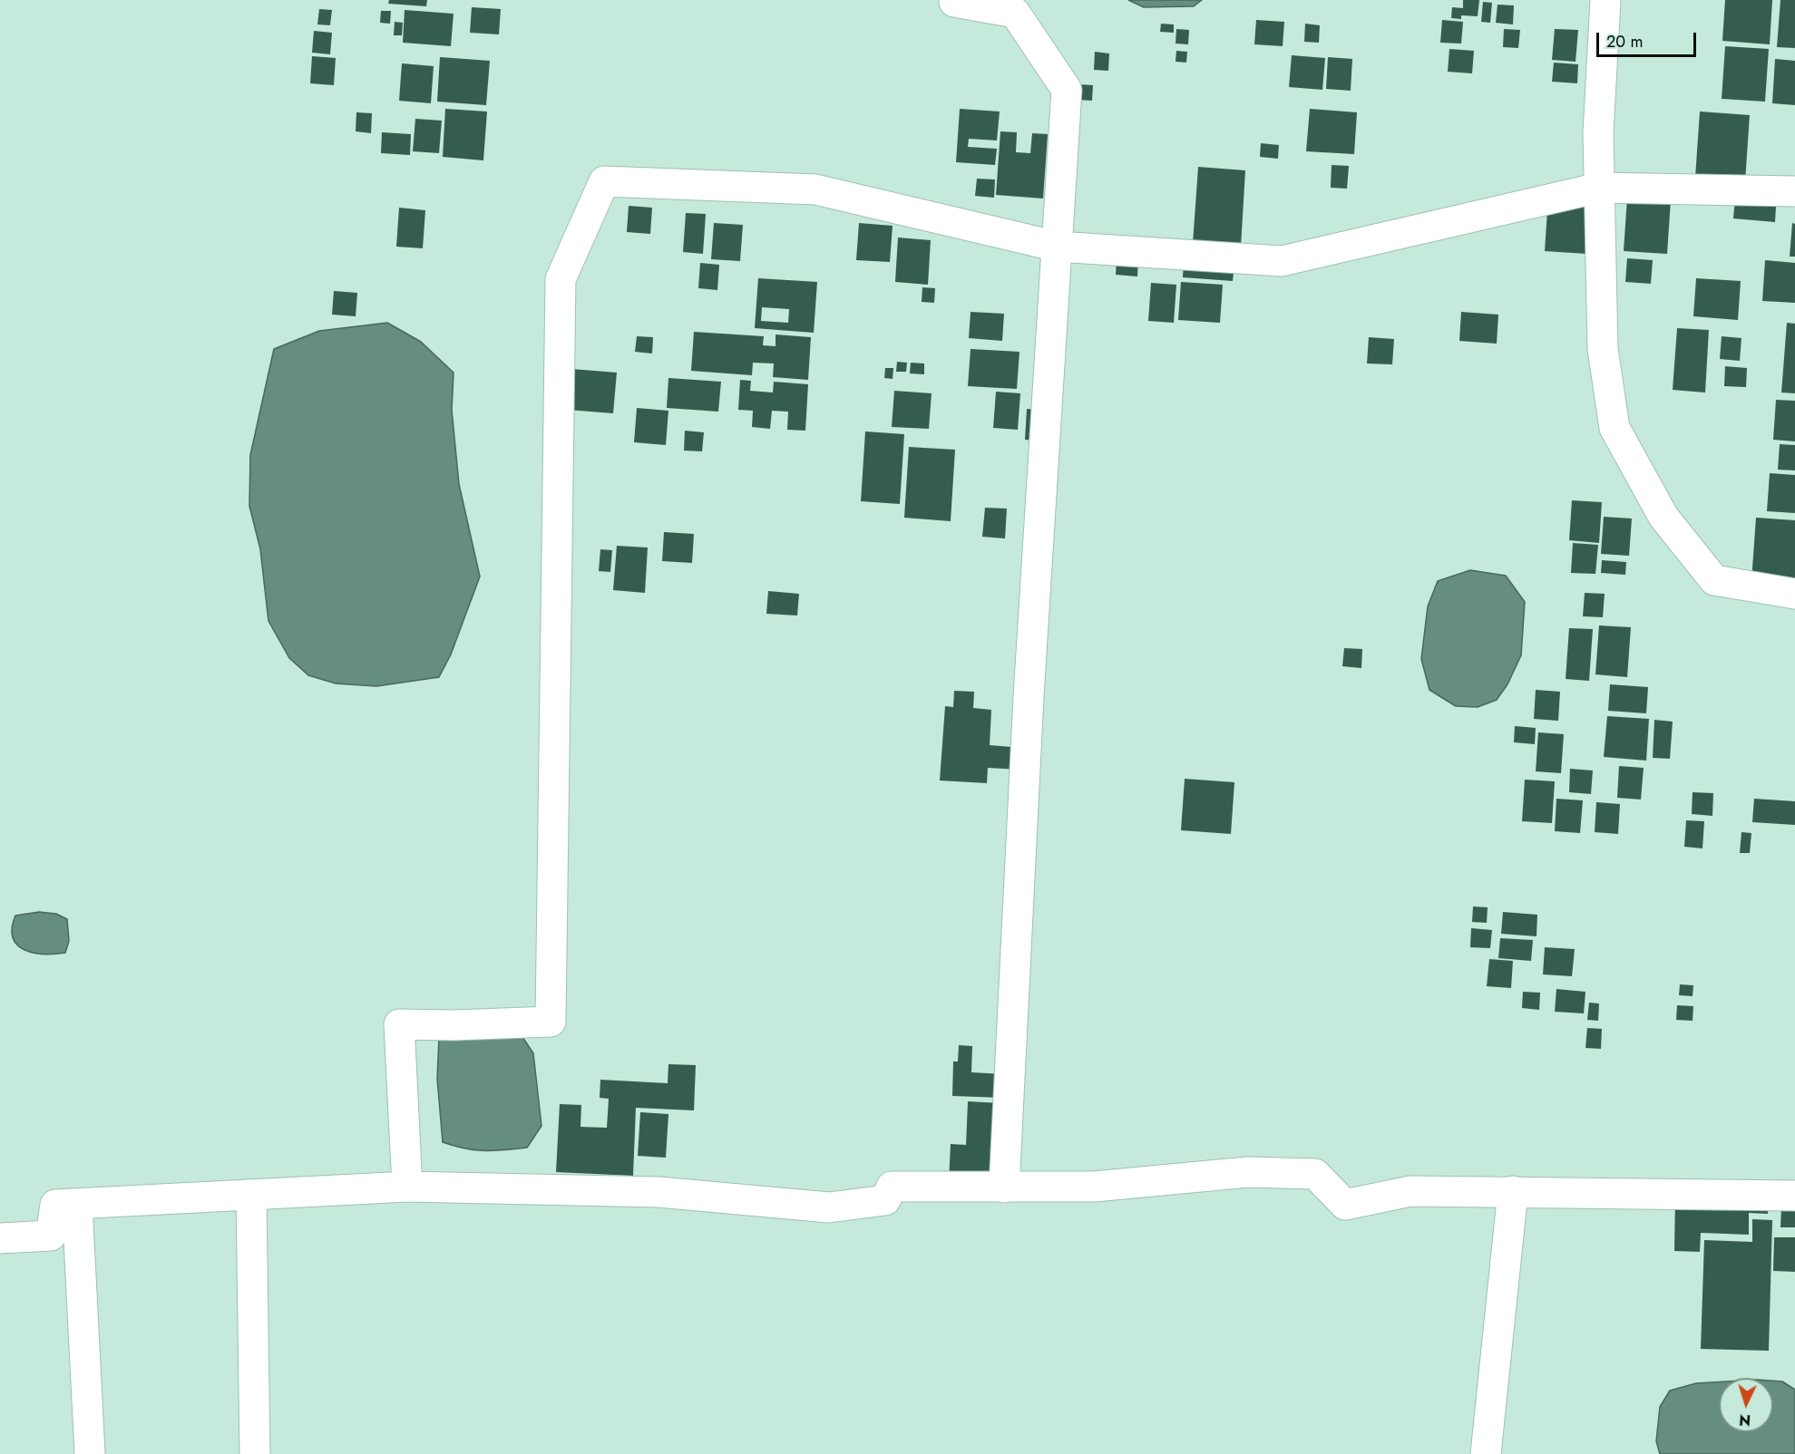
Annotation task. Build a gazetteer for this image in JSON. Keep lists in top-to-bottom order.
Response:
{
  "scale_bar": "20 m",
  "north": "bottom"
}
